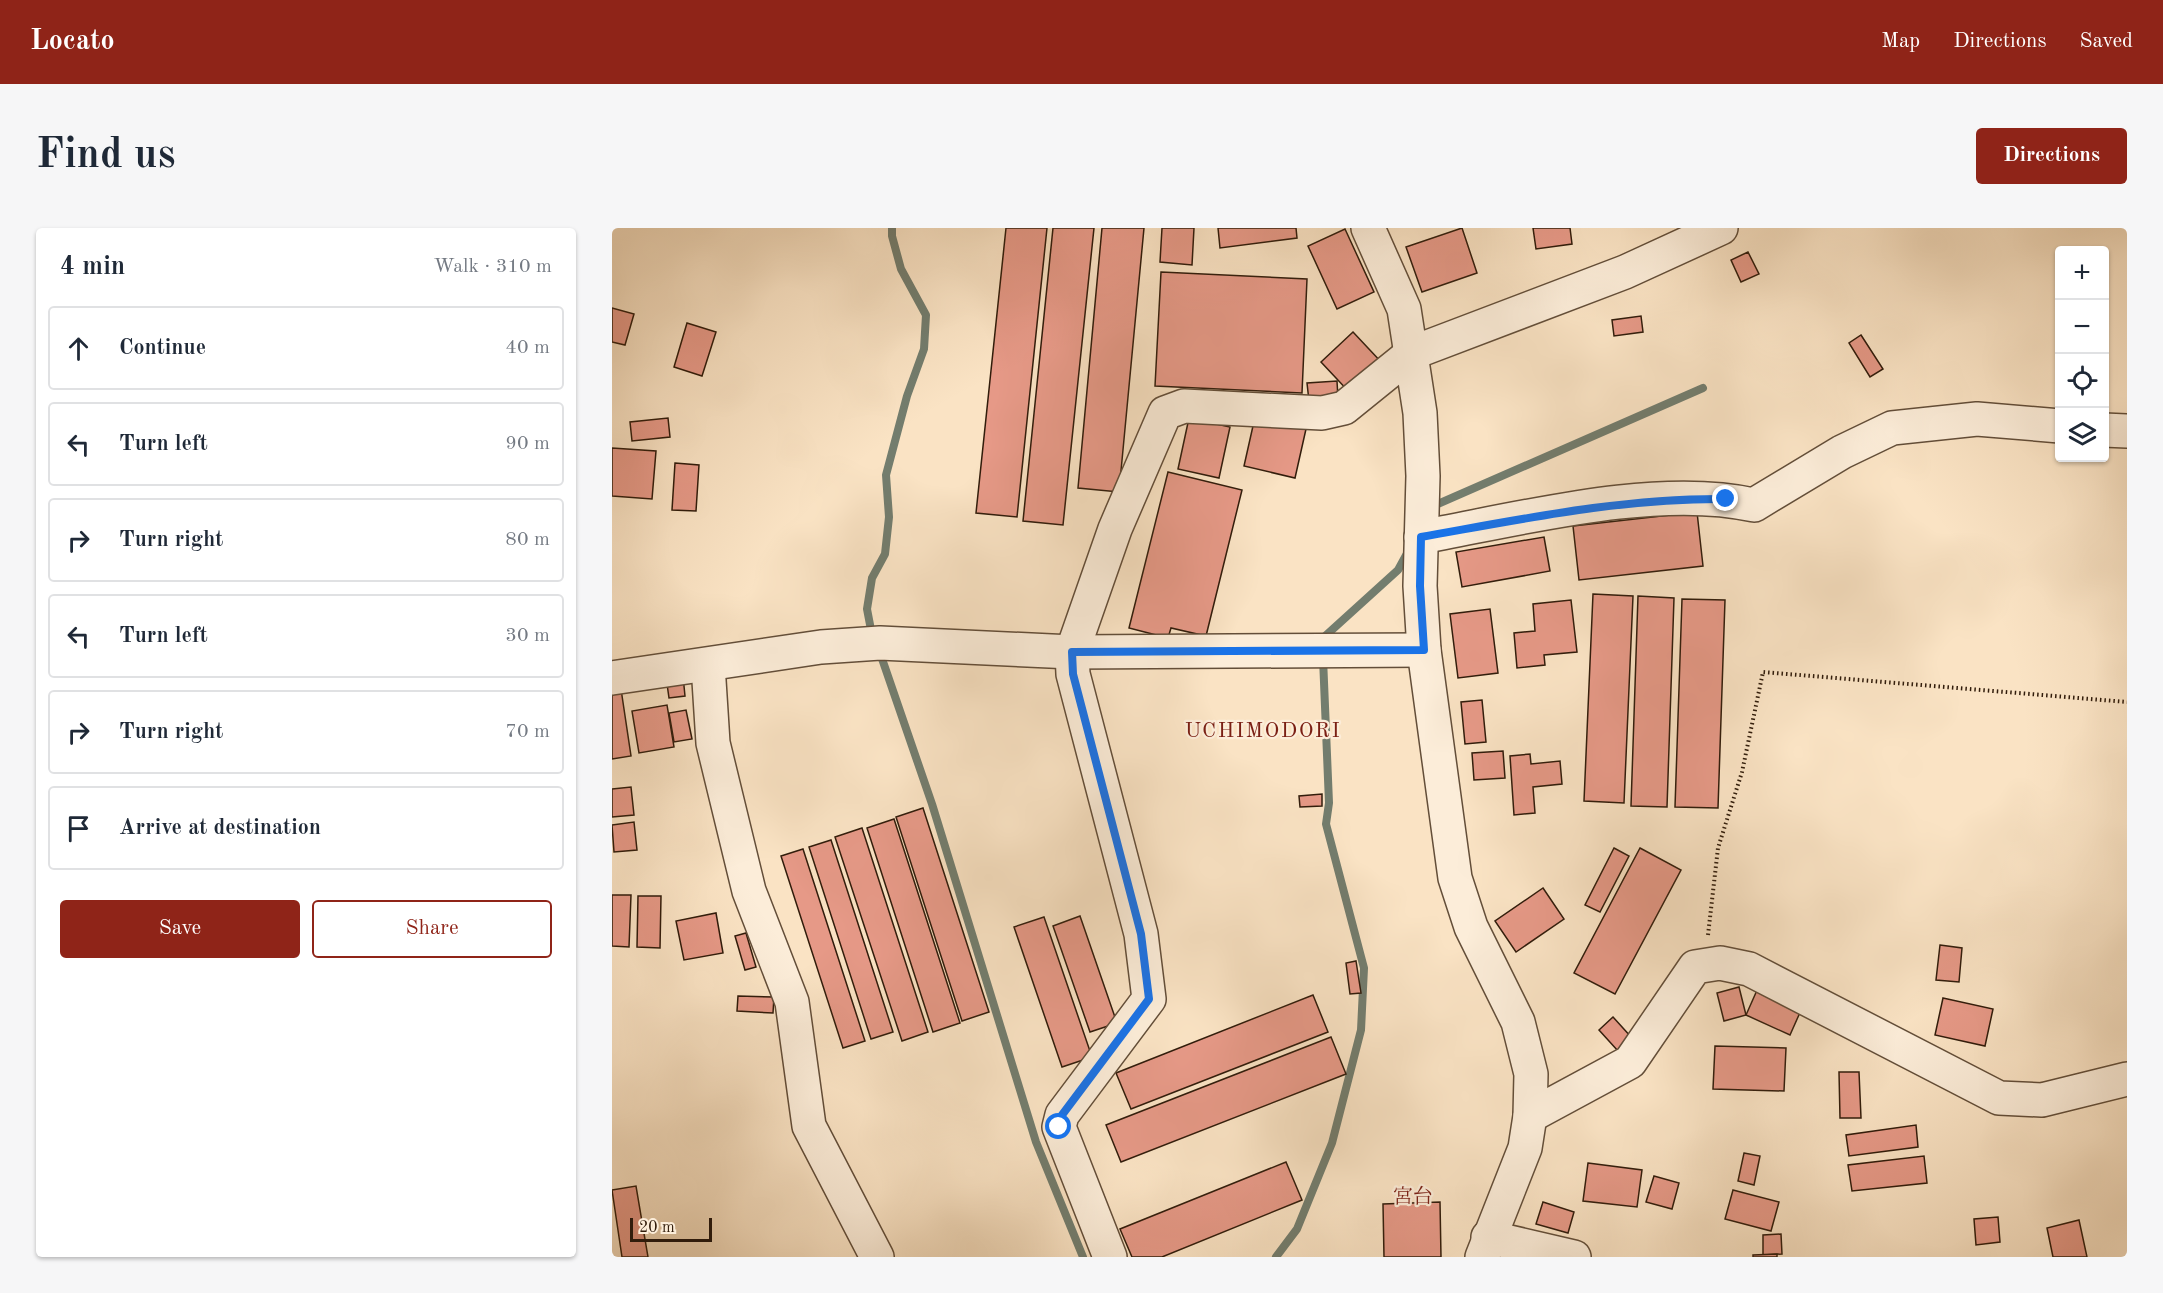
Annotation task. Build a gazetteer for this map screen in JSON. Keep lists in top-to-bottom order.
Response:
{
  "districts": ["UCHIMODORI", "宮台"],
  "scale_bar": "20 m",
  "page": {
    "header": "Locato",
    "nav": ["Map", "Directions", "Saved"],
    "buttons": [
      "Directions",
      ["Save", "Share"]
    ],
    "title": "Find us",
    "heading": ["4 min", "Walk · 310 m"],
    "map_buttons": ["+", "−"],
    "list": [
      ["Continue", "40 m"],
      ["Turn left", "90 m"],
      ["Turn right", "80 m"],
      ["Turn left", "30 m"],
      ["Turn right", "70 m"],
      "Arrive at destination"
    ],
    "scale": "20 m"
  }
}
